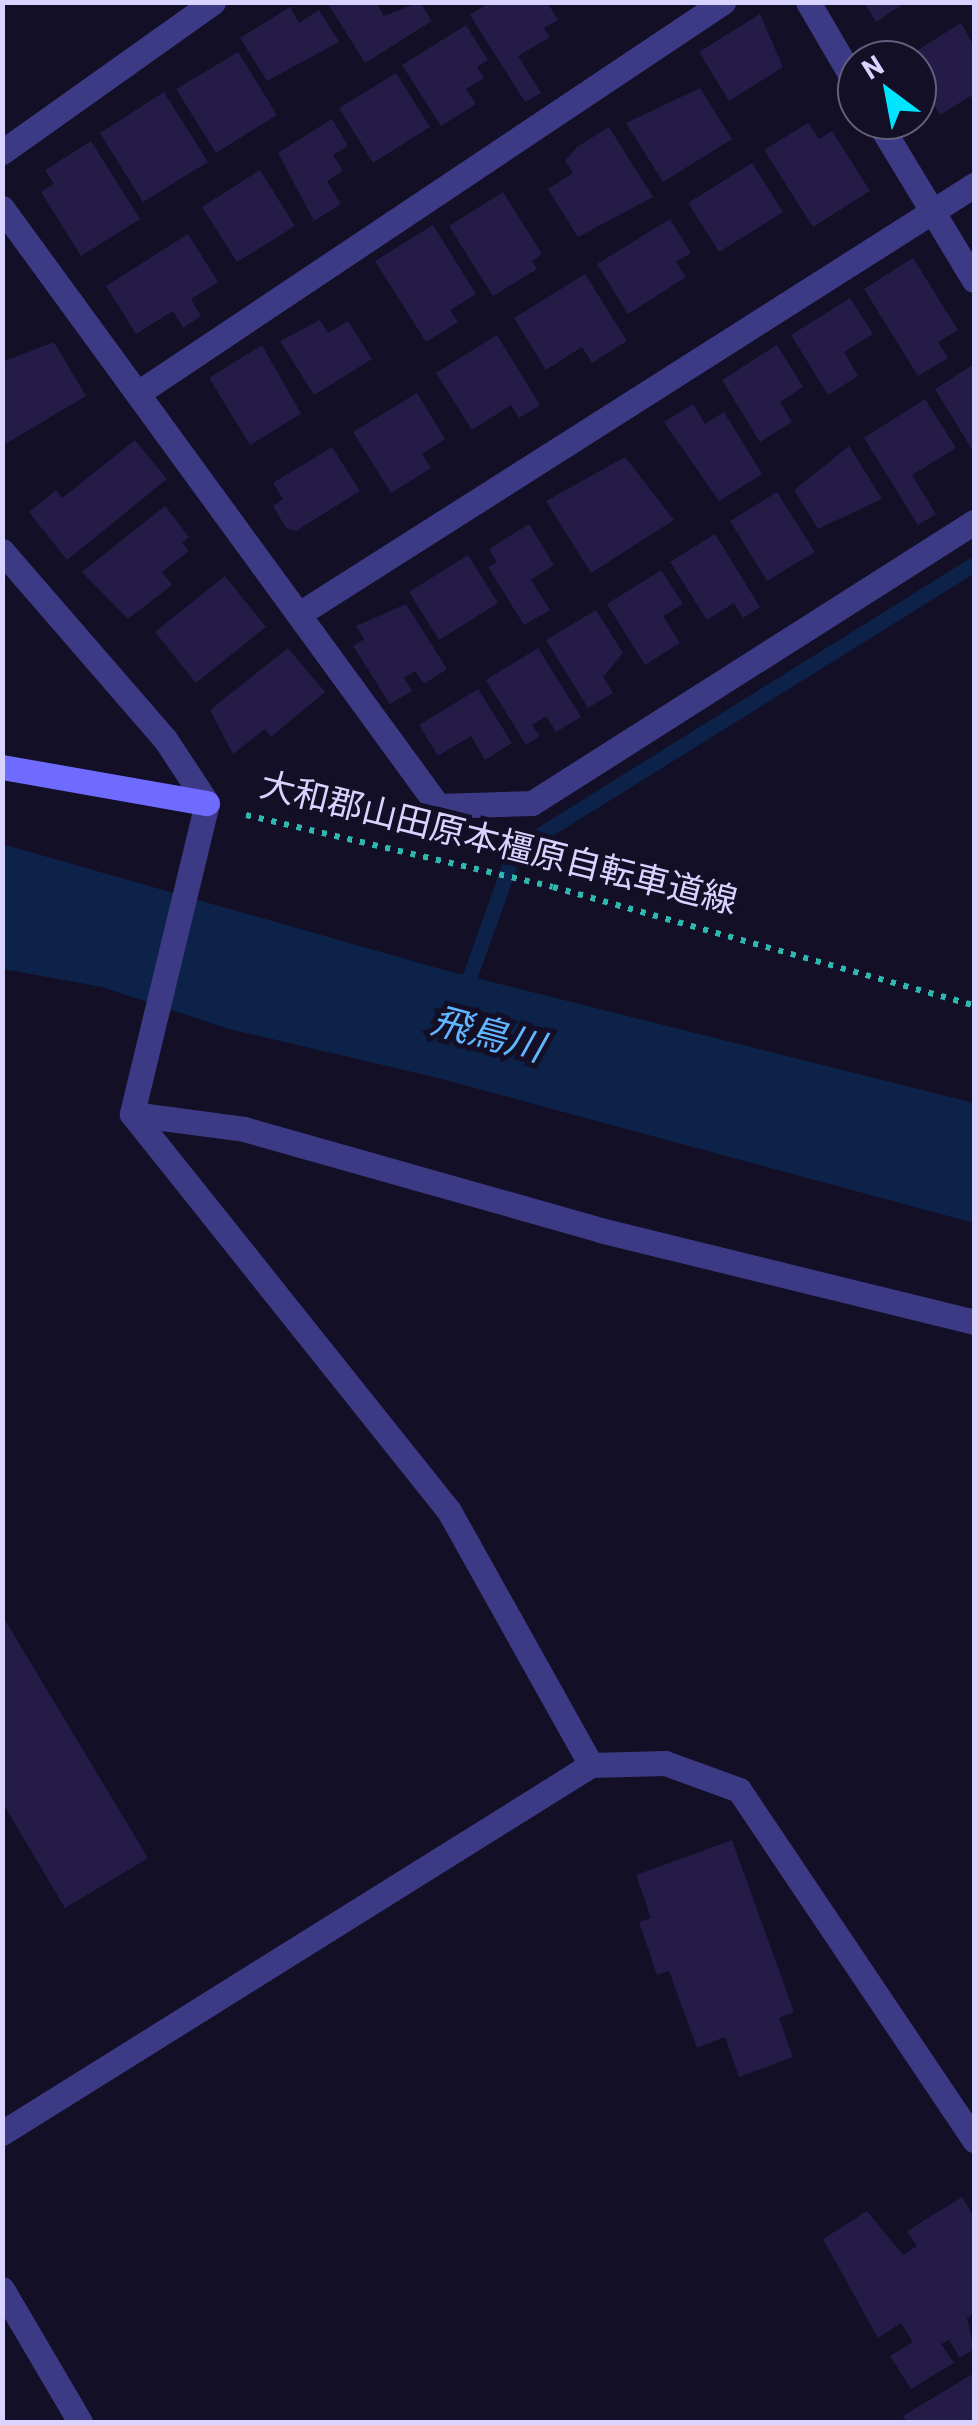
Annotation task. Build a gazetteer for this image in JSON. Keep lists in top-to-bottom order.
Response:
{
  "streets": {
    "main road": ["大和郡山田原本橿原自転車道線"]
  },
  "water": ["飛鳥川"],
  "north": "top left"
}
